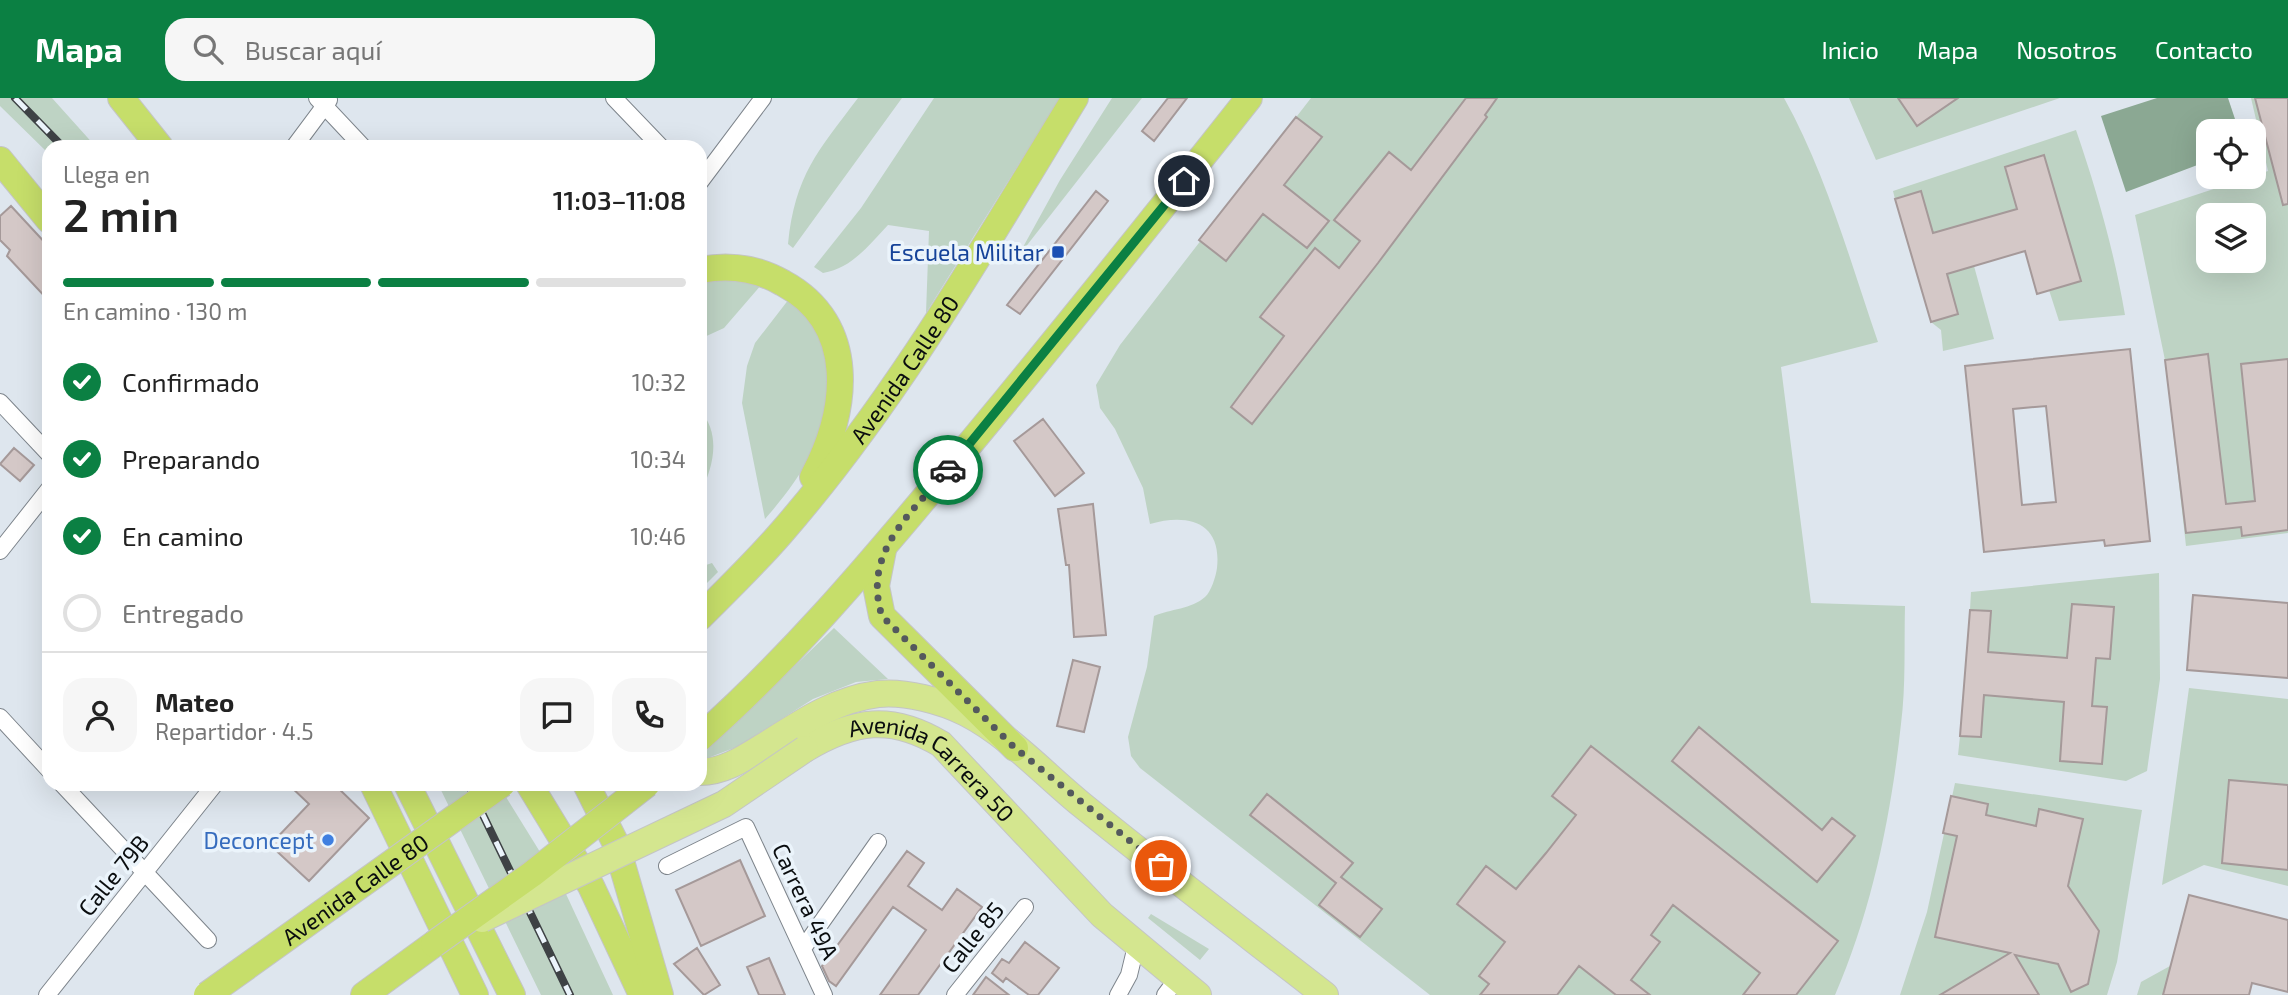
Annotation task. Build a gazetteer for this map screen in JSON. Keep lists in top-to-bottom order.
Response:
{
  "streets": {
    "highway": ["Avenida Calle 80"],
    "main road": ["Avenida Carrera 50"],
    "street": ["Calle 79B", "Carrera 49A", "Calle 85"]
  },
  "places": {
    "transit": ["Escuela Militar"],
    "other": ["Deconcept"]
  },
  "page": {
    "header": "Mapa",
    "search": "Buscar aquí",
    "nav": [
      "Inicio",
      "Mapa",
      "Nosotros",
      "Contacto"
    ],
    "heading": ["2 min", "Llega en", "11:03–11:08"],
    "panel": ["Mateo", "Repartidor · 4.5"],
    "bar": "En camino · 130 m",
    "list": [
      ["Confirmado", "10:32"],
      ["Preparando", "10:34"],
      ["En camino", "10:46"],
      "Entregado"
    ]
  }
}
